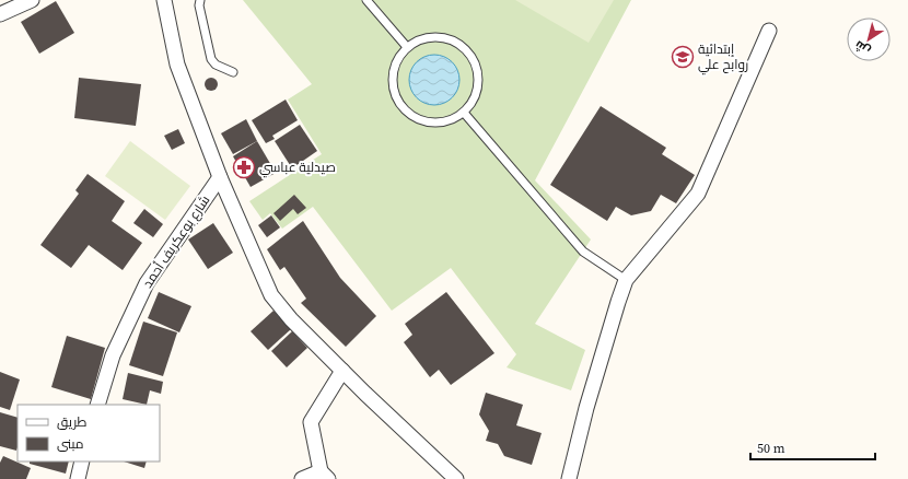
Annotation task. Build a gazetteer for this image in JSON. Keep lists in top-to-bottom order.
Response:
{
  "streets": {
    "street": ["شارع بوعكريف أحمد"]
  },
  "places": {
    "school or university": ["إبتدائية روابح علي"],
    "pharmacy": ["صيدلية عباسي"]
  },
  "legend": ["طريق", "مبنى"],
  "scale_bar": "50 m",
  "north": "bottom left"
}
